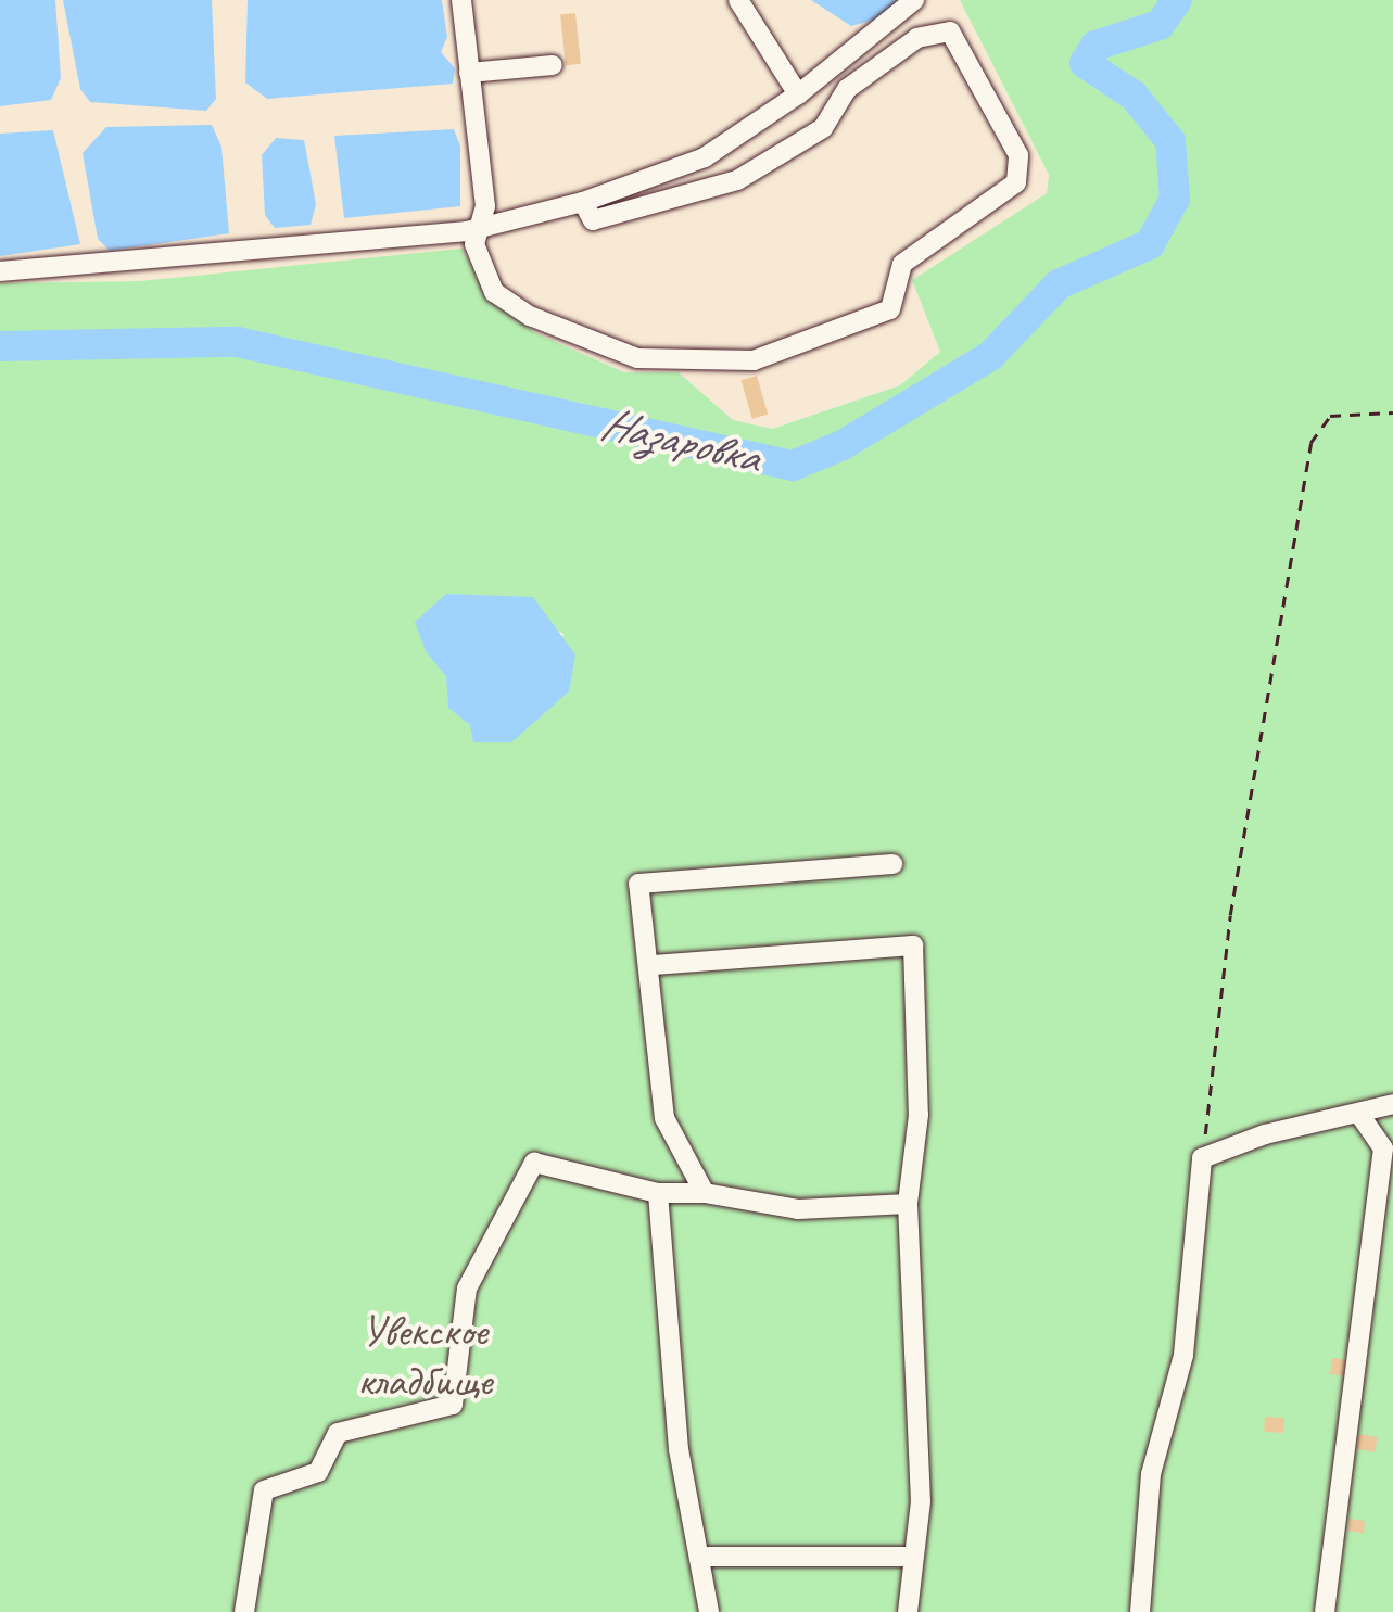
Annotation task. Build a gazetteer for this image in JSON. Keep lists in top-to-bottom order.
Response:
{
  "water": ["Назаровка"],
  "parks": ["Увекское кладбище"]
}
